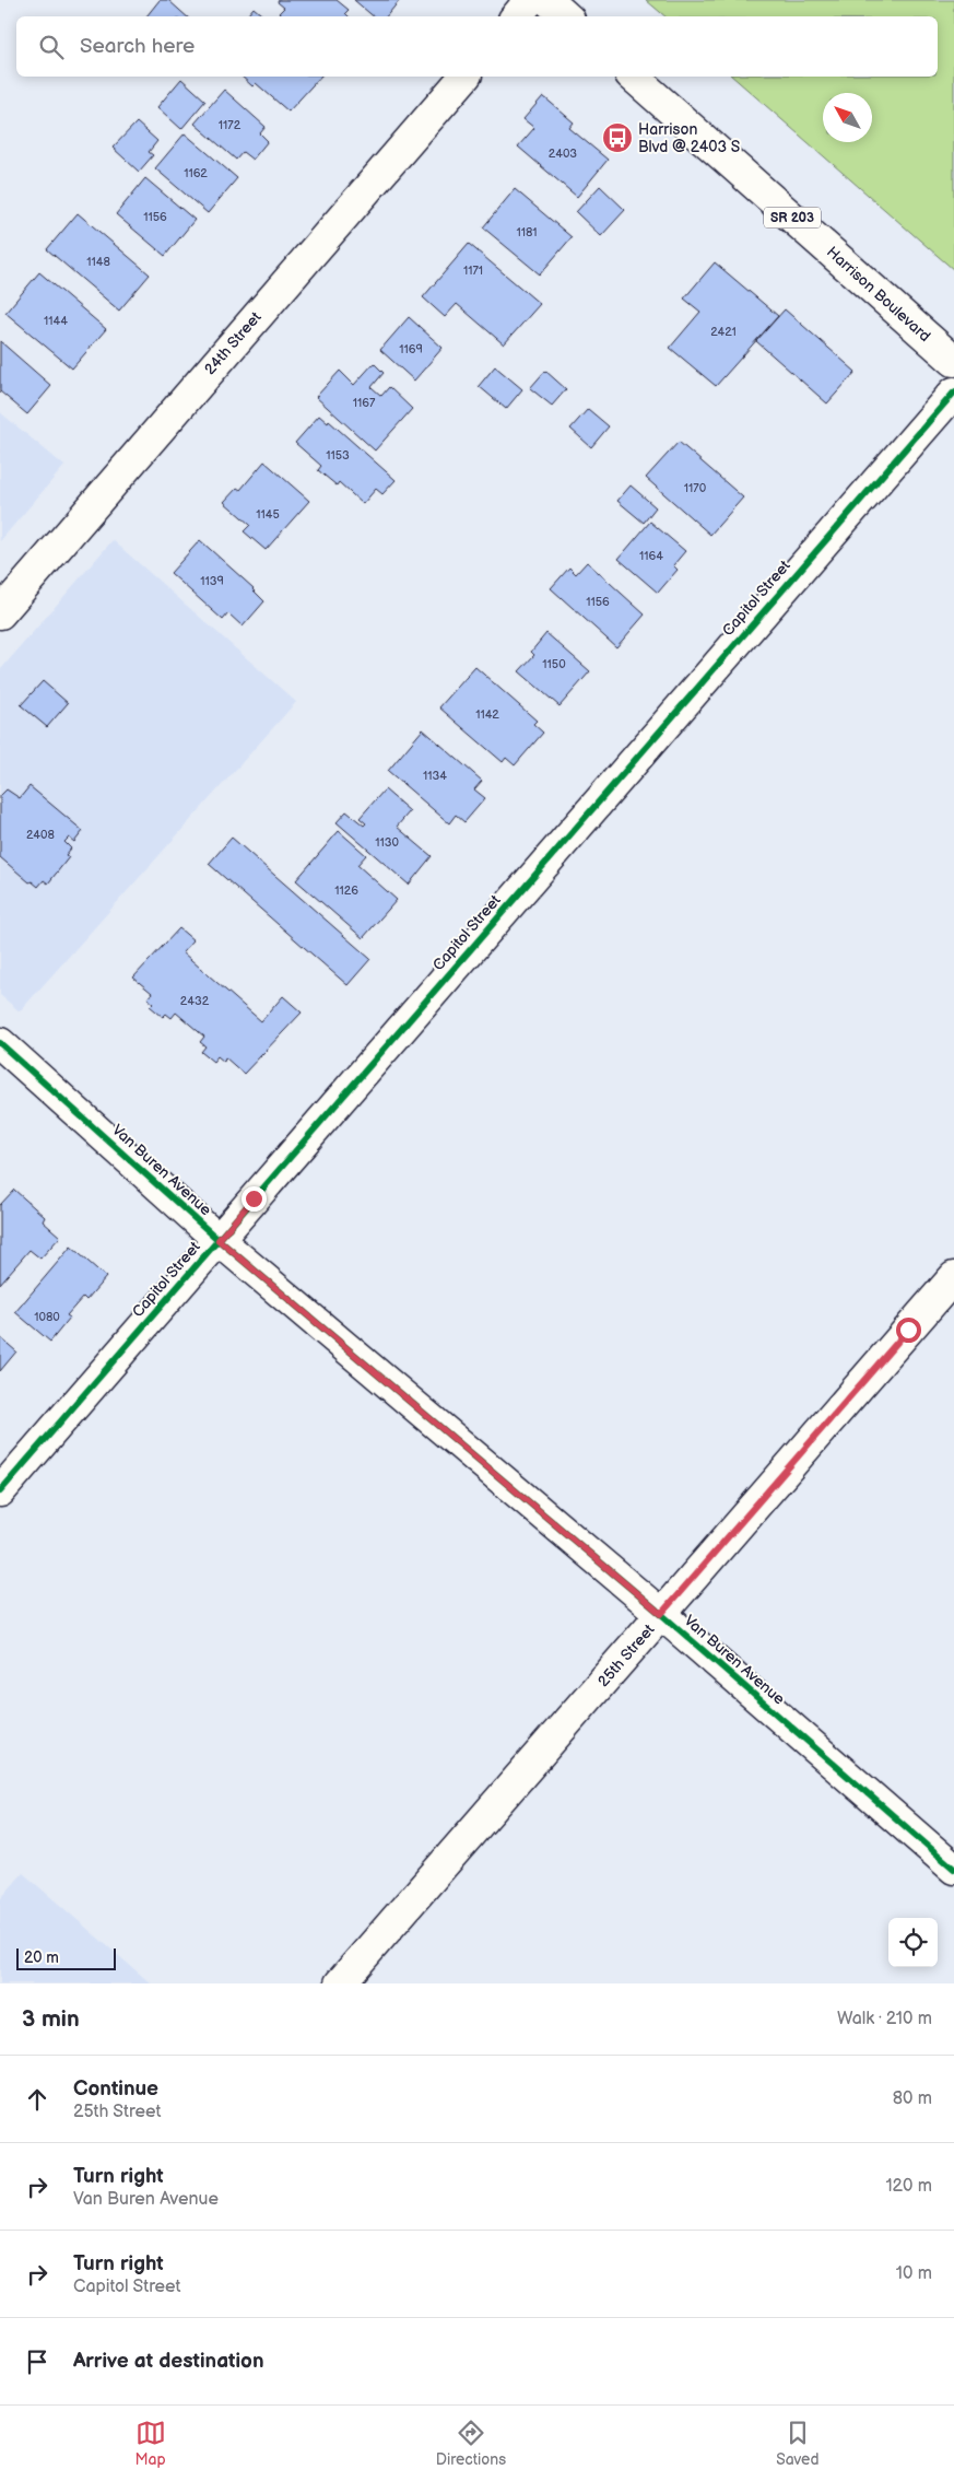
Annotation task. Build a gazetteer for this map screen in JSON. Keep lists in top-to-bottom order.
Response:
{
  "streets": {
    "street": [
      "SR 203",
      "Harrison Boulevard",
      "24th Street",
      "Capitol Street",
      "Van Buren Avenue",
      "25th Street"
    ]
  },
  "crossings": [
    ["Capitol Street", "Van Buren Avenue"],
    ["Van Buren Avenue", "25th Street"]
  ],
  "places": {
    "bus stop": ["Harrison Blvd @ 2403 S"]
  },
  "house_numbers": [
    "1172",
    "2403",
    "1162",
    "1156",
    "1181",
    "1148",
    "1171",
    "1144",
    "2421",
    "1169",
    "1167",
    "1153",
    "1170",
    "1145",
    "1164",
    "1139",
    "1156",
    "1150",
    "1142",
    "1134",
    "2408",
    "1130",
    "1126",
    "2432",
    "1080"
  ],
  "scale_bar": "20 m",
  "north": "top left",
  "page": {
    "search": "Search here",
    "scale": "20 m",
    "heading": ["3 min", "Walk · 210 m"],
    "list": [
      ["Continue", "25th Street", "80 m"],
      ["Turn right", "Van Buren Avenue", "120 m"],
      ["Turn right", "Capitol Street", "10 m"],
      "Arrive at destination"
    ],
    "nav": ["Map", "Directions", "Saved"]
  }
}
